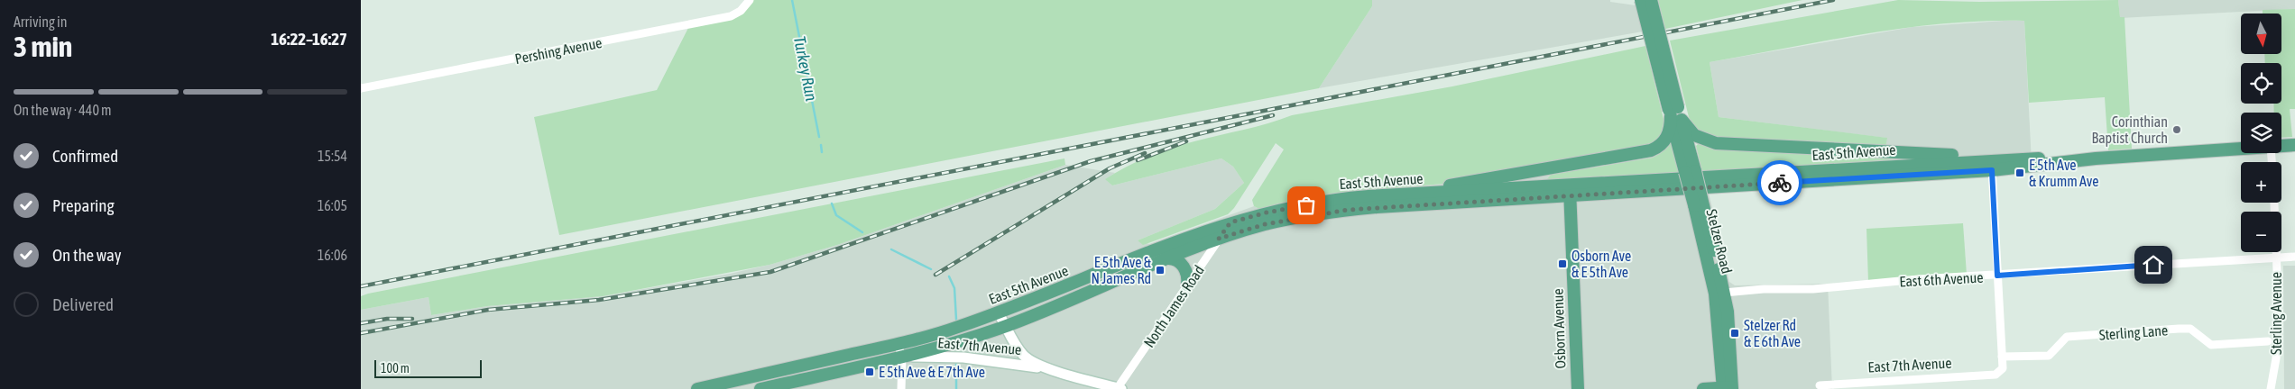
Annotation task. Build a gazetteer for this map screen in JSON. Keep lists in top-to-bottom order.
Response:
{
  "streets": {
    "main road": ["East 5th Avenue", "Stelzer Road", "Osborn Avenue"],
    "street": [
      "Pershing Avenue",
      "East 6th Avenue",
      "North James Road",
      "Sterling Avenue",
      "Sterling Lane",
      "East 7th Avenue"
    ]
  },
  "crossings": [
    ["East 5th Avenue", "North James Road"],
    ["East 5th Avenue", "Osborn Avenue"],
    ["East 5th Avenue", "East 7th Avenue"],
    ["Stelzer Road", "East 6th Avenue"],
    ["East 6th Avenue", "Sterling Avenue"],
    ["North James Road", "East 7th Avenue"],
    ["Sterling Lane", "East 7th Avenue"]
  ],
  "water": ["Turkey Run"],
  "places": {
    "other": ["Corinthian Baptist Church"],
    "transit": [
      "E 5th Ave & Krumm Ave",
      "Osborn Ave & E 5th Ave",
      "E 5th Ave & N James Rd",
      "Stelzer Rd & E 6th Ave",
      "E 5th Ave & E 7th Ave"
    ]
  },
  "scale_bar": "100 m",
  "north": "bottom",
  "page": {
    "heading": ["3 min", "Arriving in", "16:22–16:27"],
    "map_buttons": ["+", "−"],
    "bar": "On the way · 440 m",
    "list": [
      ["Confirmed", "15:54"],
      ["Preparing", "16:05"],
      ["On the way", "16:06"],
      "Delivered"
    ],
    "scale": "100 m"
  }
}
